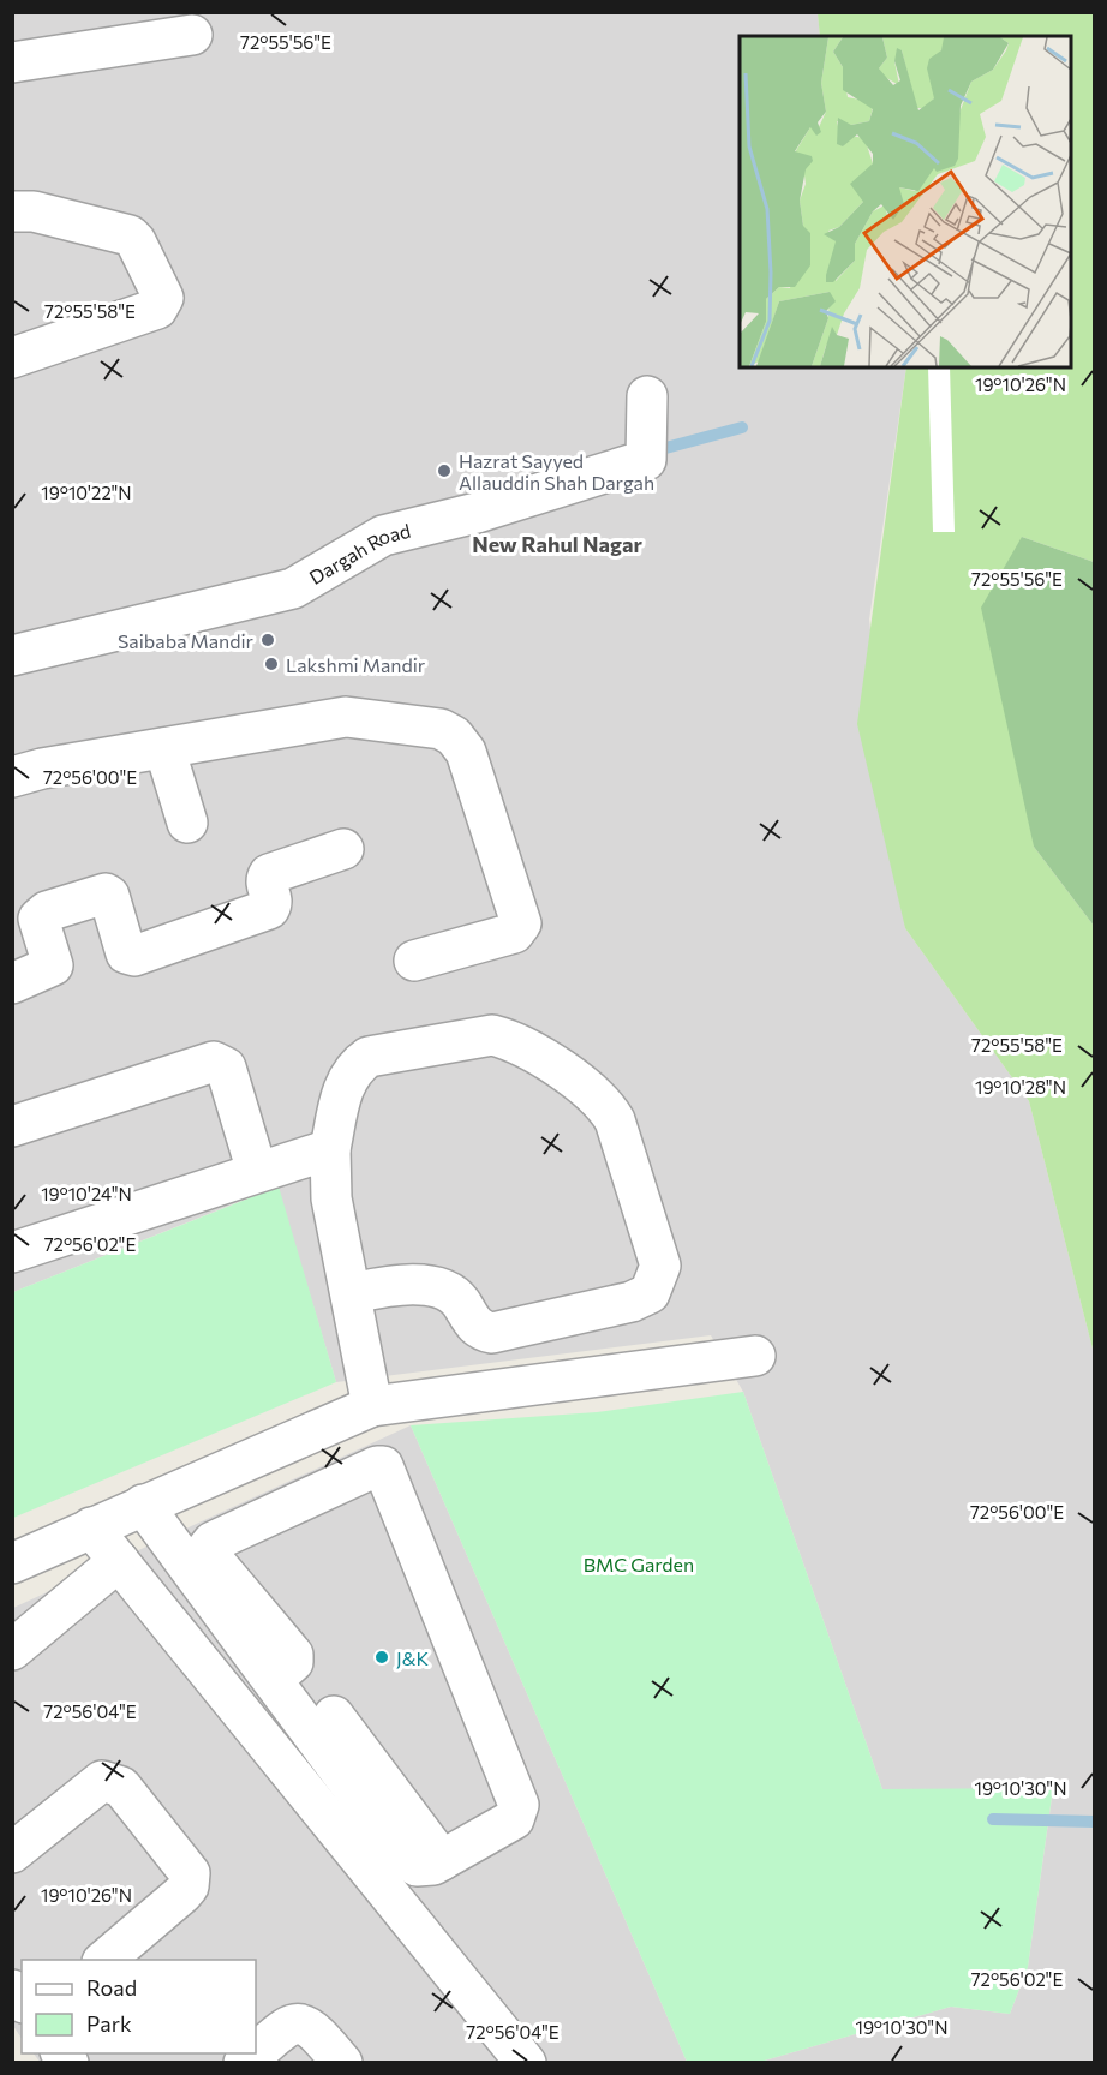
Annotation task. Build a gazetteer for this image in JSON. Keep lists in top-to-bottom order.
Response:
{
  "streets": {
    "street": ["Dargah Road"]
  },
  "districts": ["New Rahul Nagar"],
  "parks": ["BMC Garden"],
  "places": [
    "Hazrat Sayyed Allauddin Shah Dargah",
    "Saibaba Mandir",
    "Lakshmi Mandir",
    "J&K"
  ],
  "legend": ["Road", "Park"],
  "coordinates": [
    "72°55'56\"E",
    "72°55'58\"E",
    "19°10'26\"N",
    "19°10'22\"N",
    "72°56'00\"E",
    "19°10'28\"N",
    "19°10'24\"N",
    "72°56'02\"E",
    "72°56'04\"E",
    "19°10'30\"N"
  ]
}
